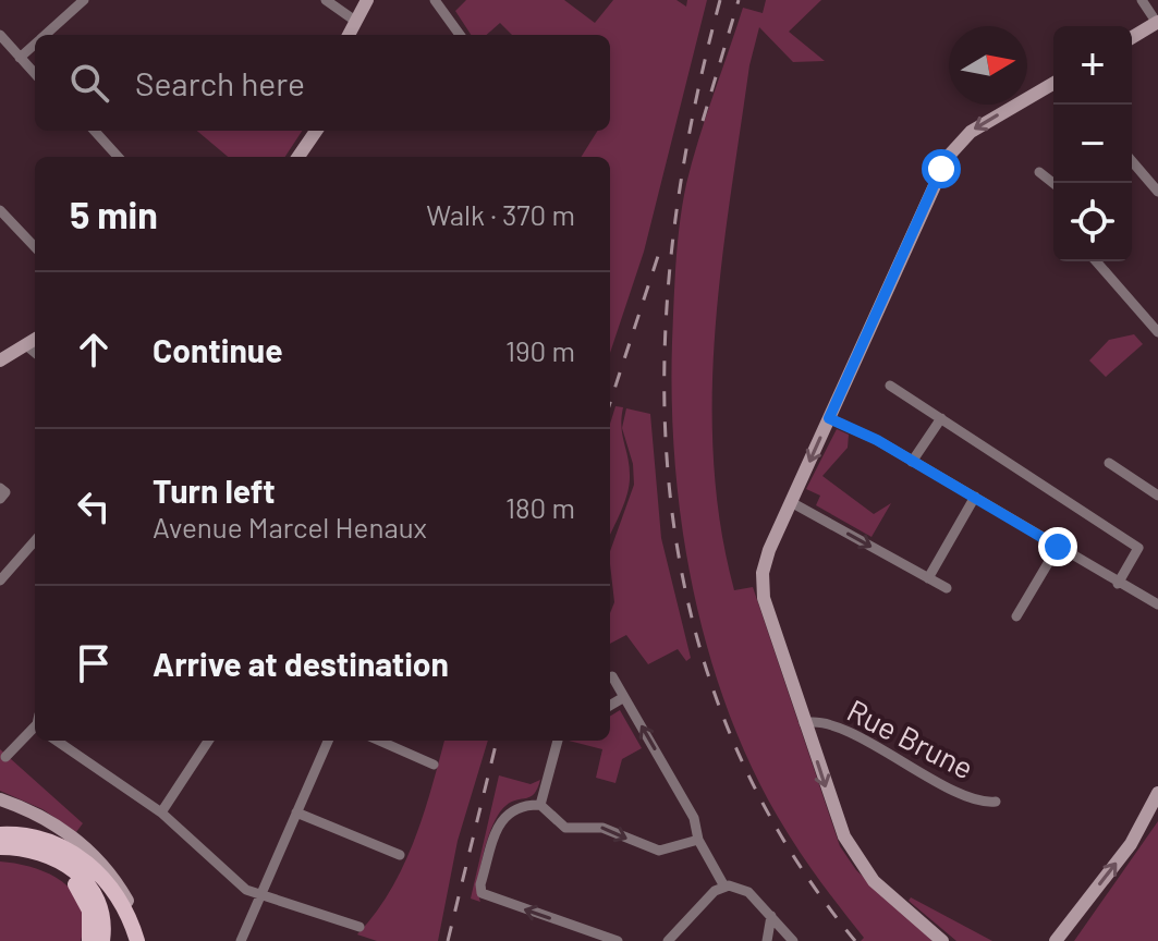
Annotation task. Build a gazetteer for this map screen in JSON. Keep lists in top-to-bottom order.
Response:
{
  "streets": {
    "street": ["Rue Brune"]
  },
  "north": "right",
  "page": {
    "map_buttons": ["+", "−"],
    "search": "Search here",
    "heading": ["5 min", "Walk · 370 m"],
    "list": [
      ["Continue", "190 m"],
      ["Turn left", "Avenue Marcel Henaux", "180 m"],
      "Arrive at destination"
    ]
  }
}
